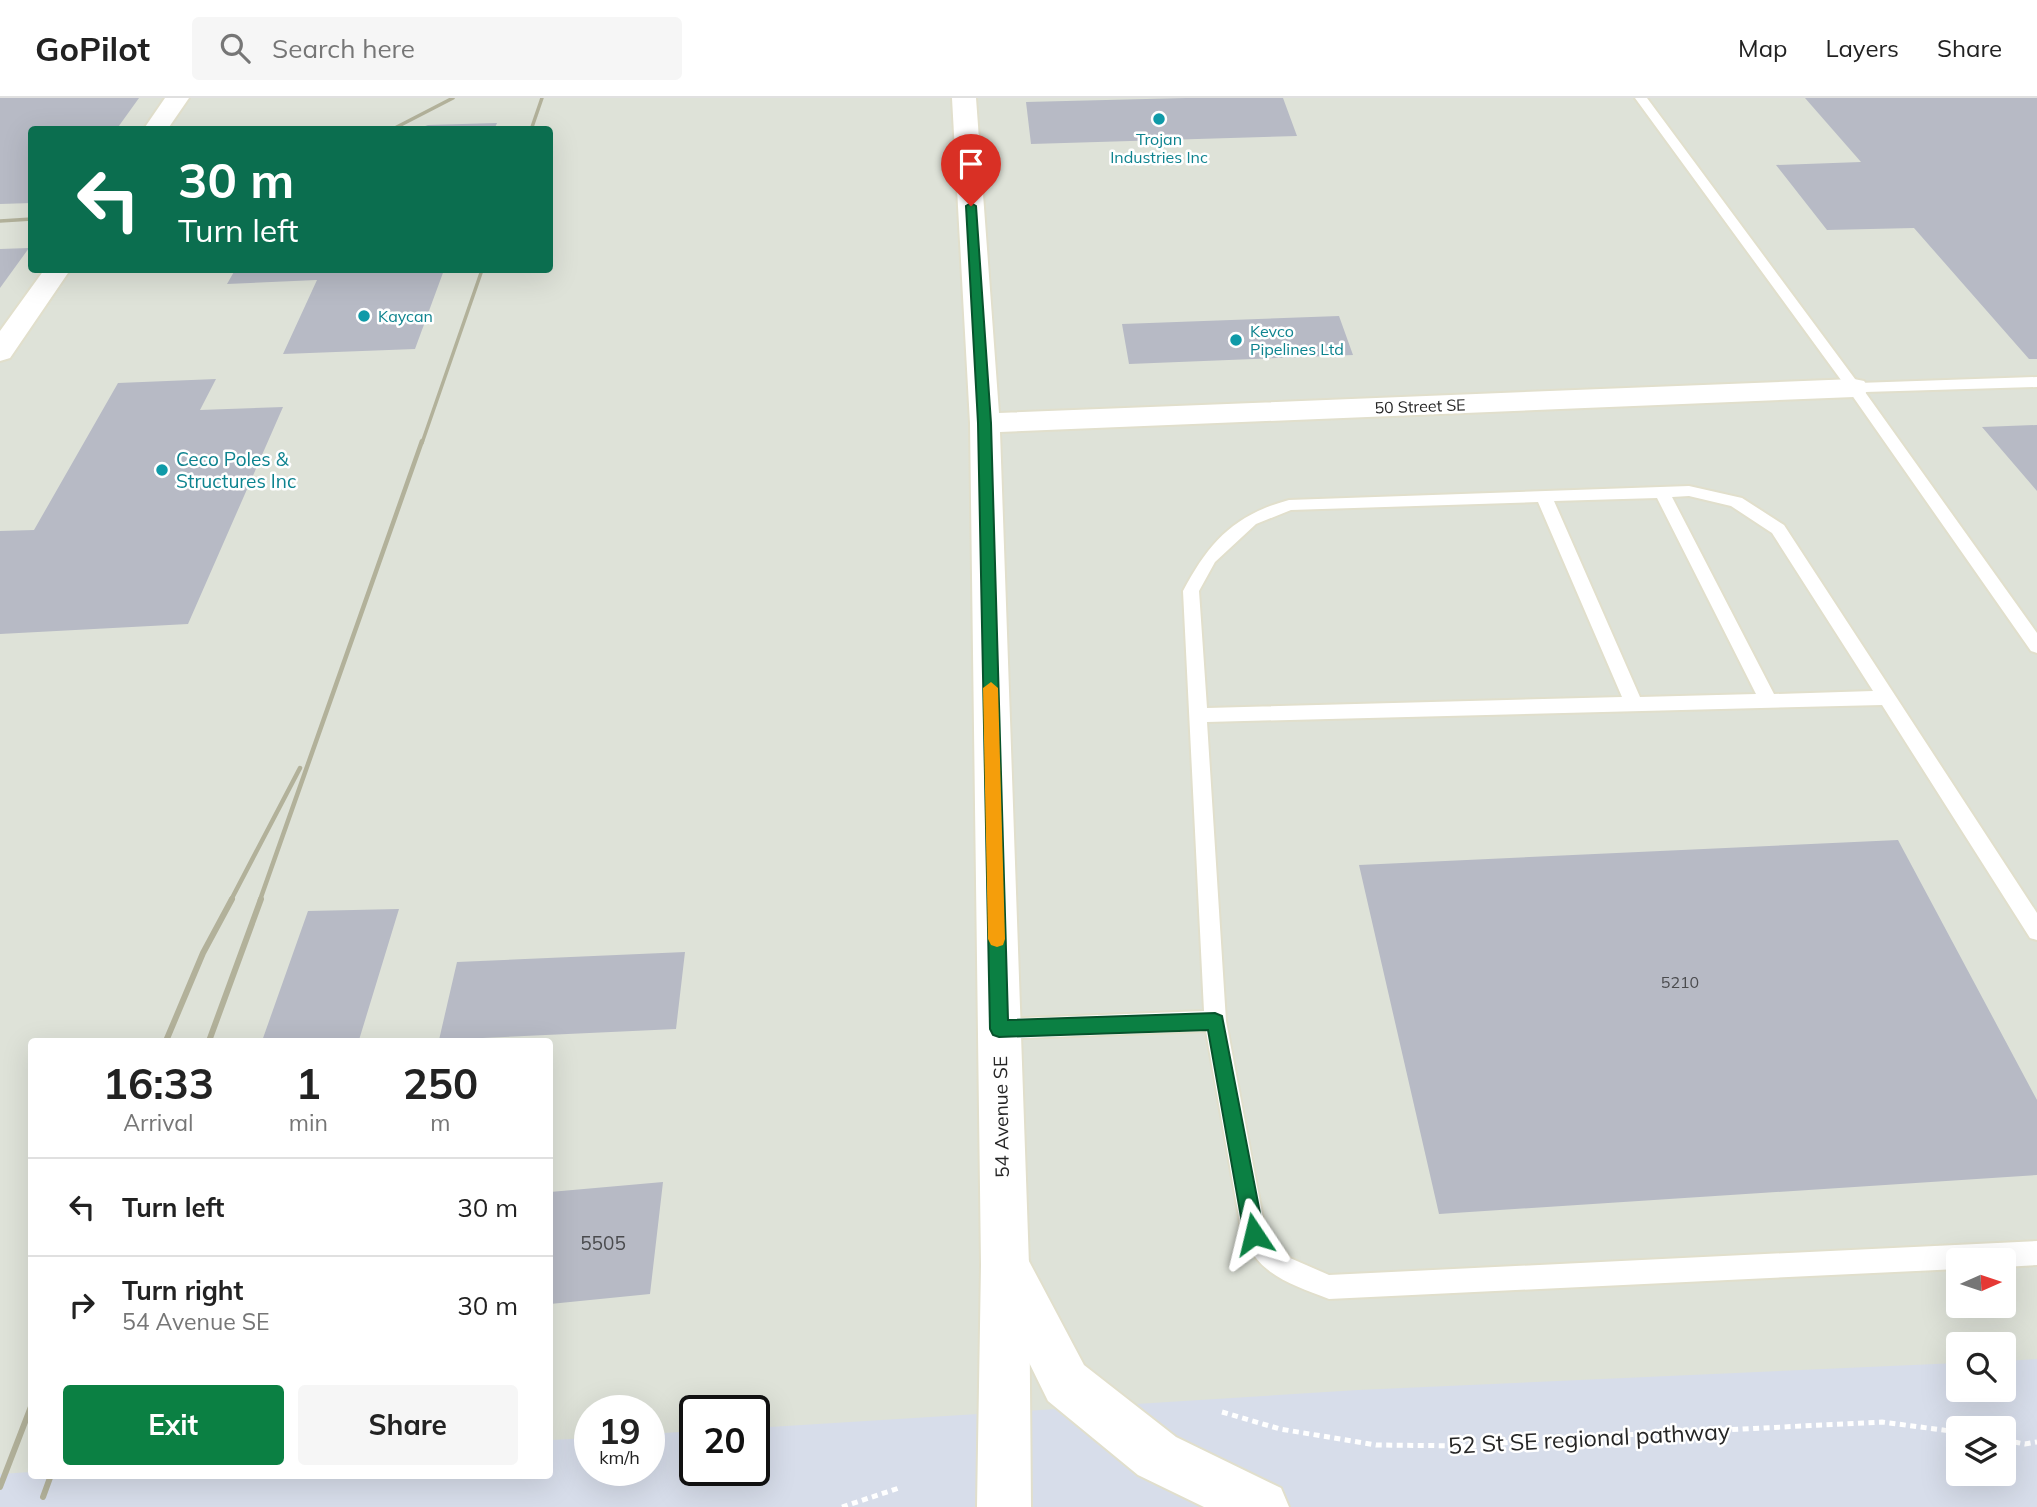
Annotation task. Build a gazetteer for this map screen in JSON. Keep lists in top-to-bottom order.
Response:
{
  "streets": {
    "street": ["50 Street SE", "54 Avenue SE"],
    "path": ["52 St SE regional pathway"]
  },
  "crossings": [
    ["50 Street SE", "54 Avenue SE"]
  ],
  "places": [
    "Trojan Industries Inc",
    "Kaycan",
    "Kevco Pipelines Ltd",
    "Ceco Poles & Structures Inc"
  ],
  "house_numbers": ["5210", "5505"],
  "north": "right",
  "page": {
    "header": "GoPilot",
    "search": "Search here",
    "nav": ["Map", "Layers", "Share"],
    "turn": ["30 m", "Turn left"],
    "eta": [
      "16:33",
      "Arrival",
      "1",
      "min",
      "250",
      "m"
    ],
    "list": [
      {
        "name": "Turn left",
        "value": "30 m"
      },
      {
        "name": "Turn right",
        "note": "54 Avenue SE",
        "value": "30 m"
      }
    ],
    "buttons": ["Exit", "Share"],
    "speed": "19 km/h",
    "limit": "20"
  }
}
